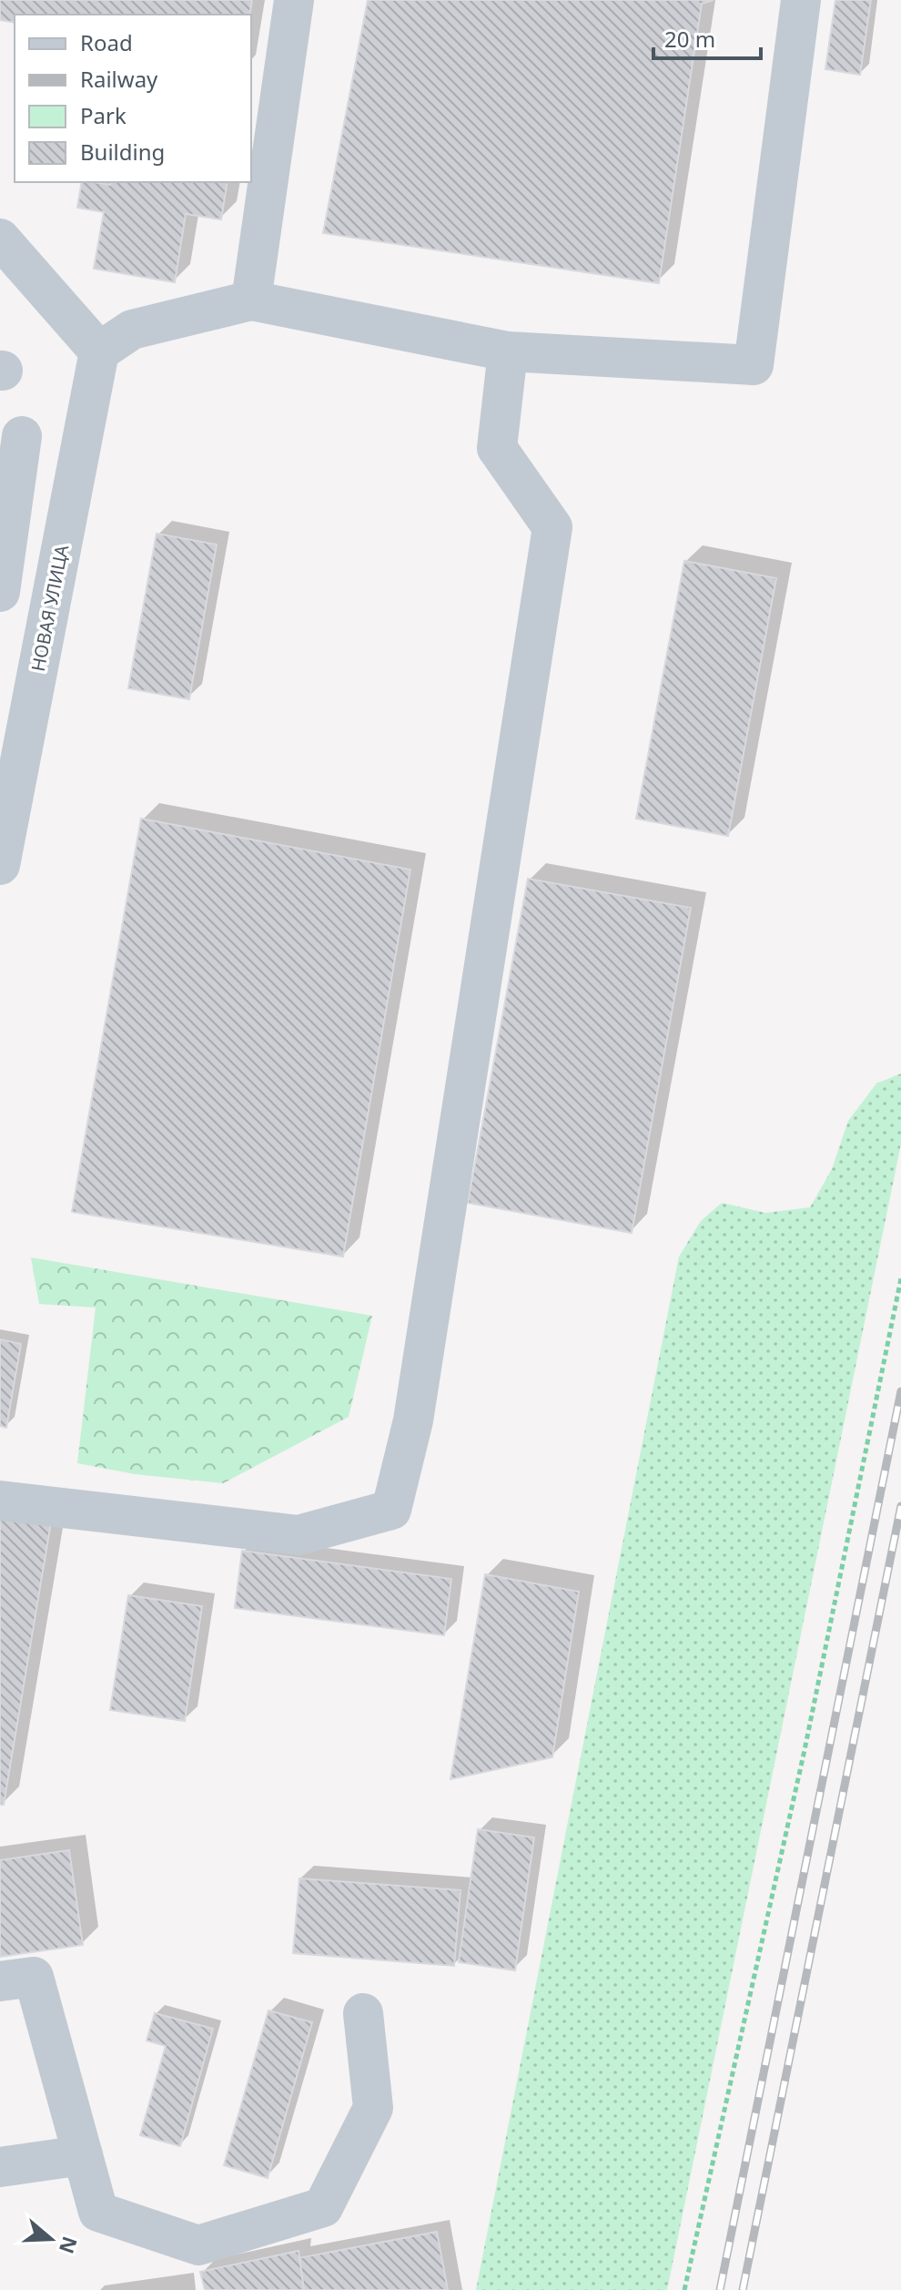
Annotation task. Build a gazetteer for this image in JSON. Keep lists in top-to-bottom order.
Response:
{
  "streets": {
    "street": ["НОВАЯ УЛИЦА"]
  },
  "legend": [
    "Road",
    "Railway",
    "Park",
    "Building"
  ],
  "scale_bar": "20 m",
  "north": "right"
}
